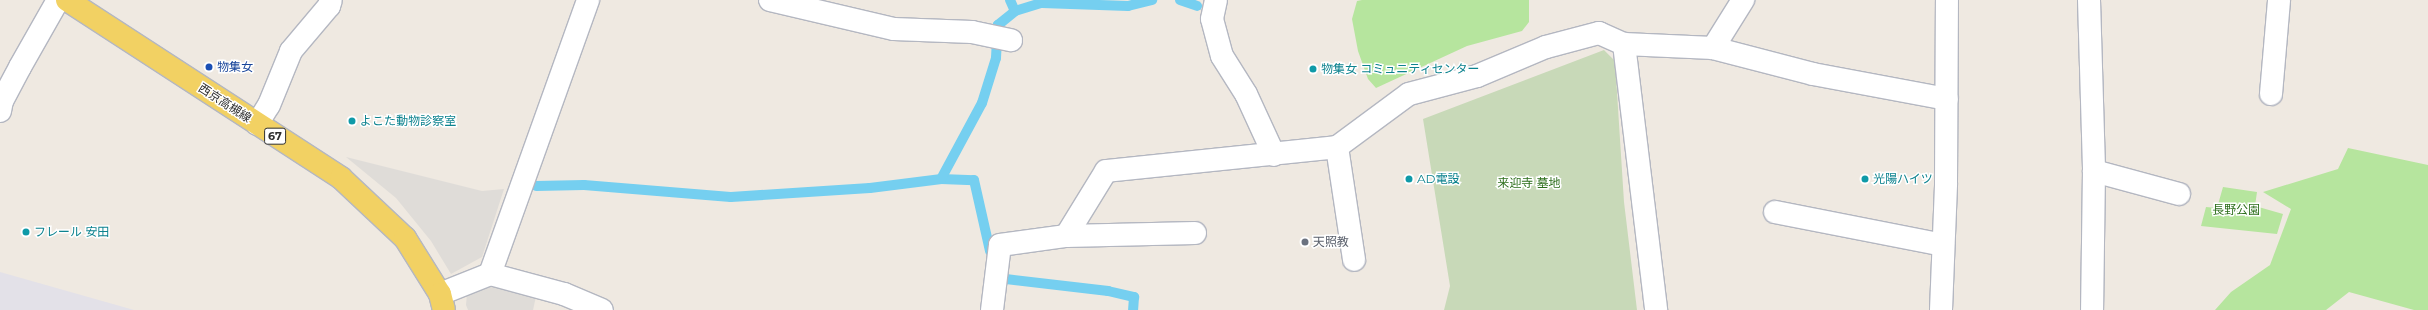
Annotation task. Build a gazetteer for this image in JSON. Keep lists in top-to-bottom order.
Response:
{
  "streets": {
    "main road": ["西京高槻線", "67"]
  },
  "parks": ["来迎寺 墓地", "長野公園"],
  "places": [
    "物集女",
    "物集女 コミュニティセンター",
    "よこた動物診察室",
    "AD電設",
    "光陽ハイツ",
    "フレール 安田",
    "天照教"
  ]
}
